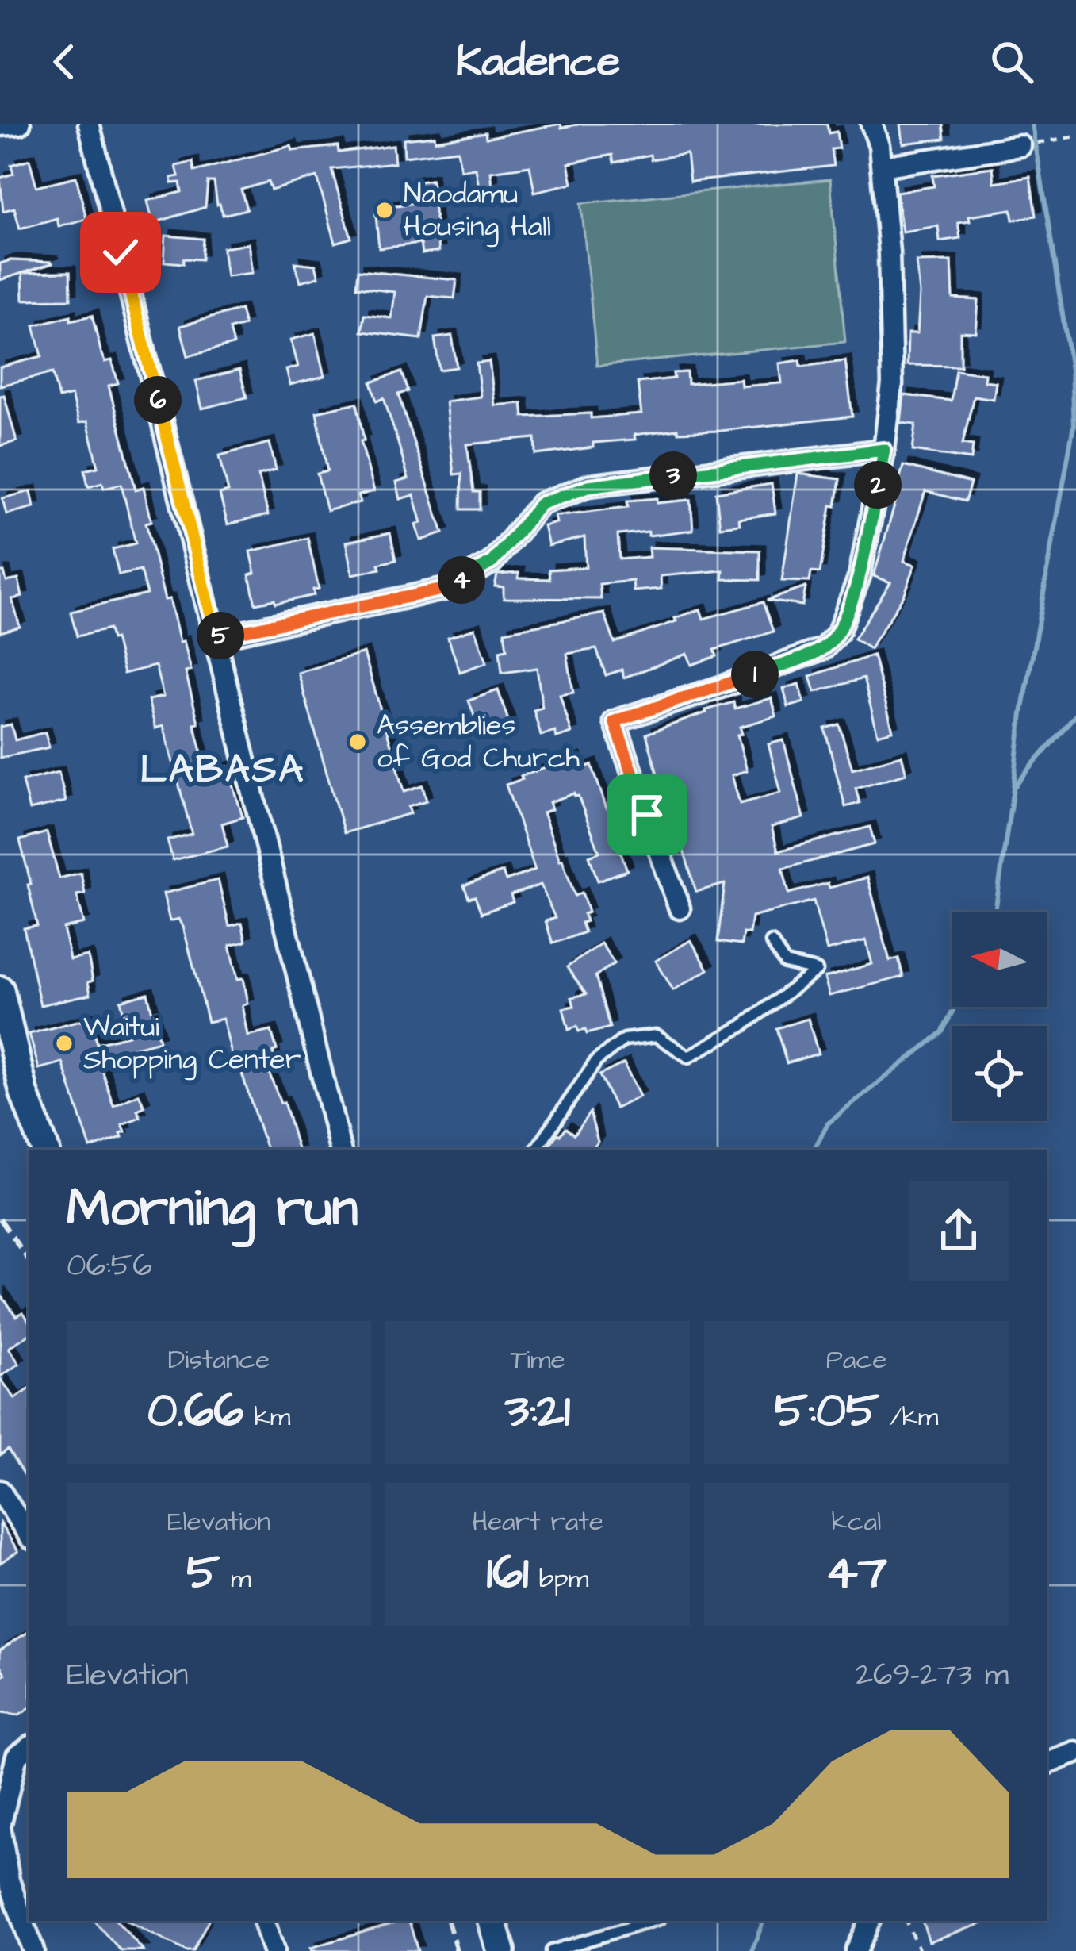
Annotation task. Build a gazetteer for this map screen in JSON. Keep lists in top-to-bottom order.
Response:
{
  "districts": ["LABASA"],
  "places": ["Naodamu Housing Hall", "Assemblies of God Church", "Waitui Shopping Center"],
  "north": "left",
  "page": {
    "header": "Kadence",
    "pins": [
      "6",
      "3",
      "2",
      "4",
      "5",
      "1"
    ],
    "heading": ["Morning run", "06:56"],
    "stats": [
      ["Distance", "0.66 km"],
      ["Time", "3:21"],
      ["Pace", "5:05 /km"],
      ["Elevation", "5 m"],
      ["Heart rate", "161 bpm"],
      ["kcal", "47"]
    ],
    "chart": ["Elevation", "269–273 m"]
  }
}
